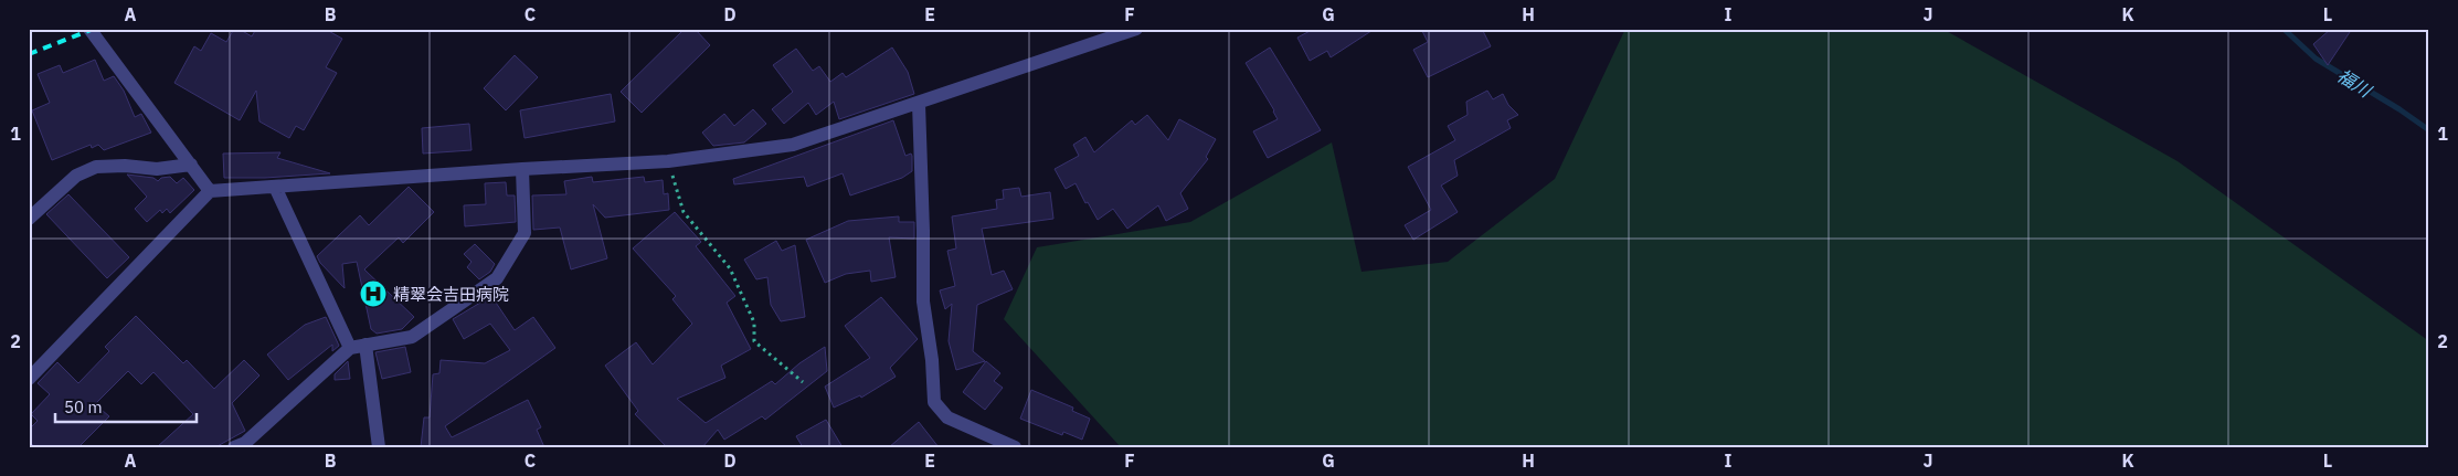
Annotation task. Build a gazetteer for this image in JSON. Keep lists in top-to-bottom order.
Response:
{
  "water": ["福川"],
  "places": {
    "hospital": ["精翠会吉田病院"]
  },
  "scale_bar": "50 m",
  "grid": {
    "columns": [
      "A",
      "B",
      "C",
      "D",
      "E",
      "F",
      "G",
      "H",
      "I",
      "J",
      "K",
      "L"
    ],
    "rows": ["1", "2"]
  }
}
